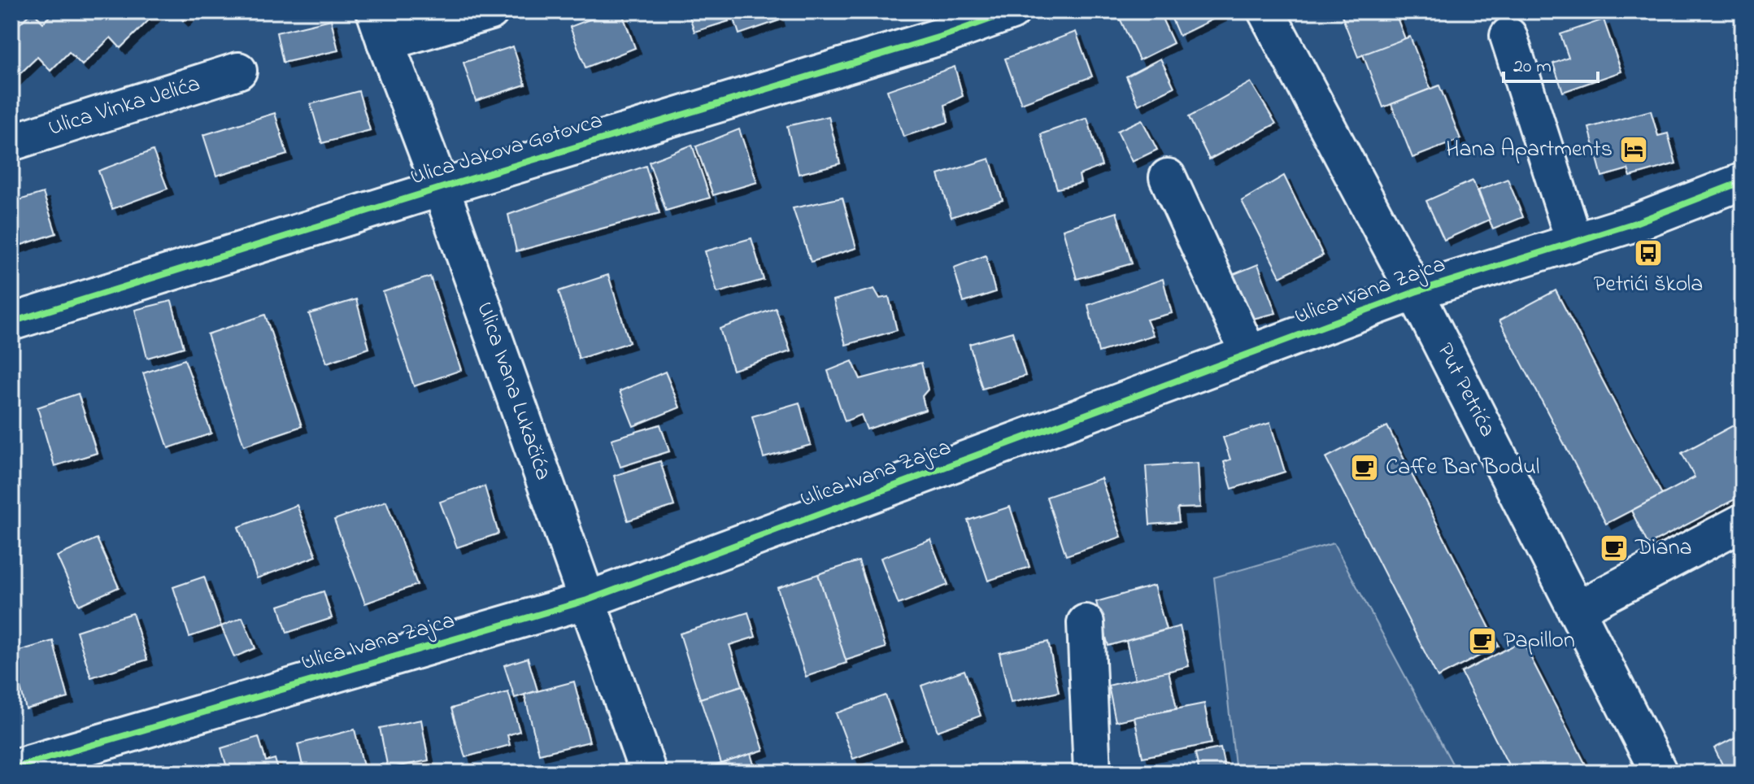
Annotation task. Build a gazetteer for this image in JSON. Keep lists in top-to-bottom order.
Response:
{
  "streets": {
    "street": [
      "Ulica Vinka Jelića",
      "Ulica Jakova Gotovca",
      "Ulica Ivana Zajca",
      "Put Petrića",
      "Ulica Ivana Lukačića"
    ]
  },
  "crossings": [
    ["Ulica Jakova Gotovca", "Ulica Ivana Lukačića"],
    ["Ulica Ivana Zajca", "Put Petrića"],
    ["Ulica Ivana Zajca", "Ulica Ivana Lukačića"]
  ],
  "places": {
    "hotel": ["Hana Apartments"],
    "bus stop": ["Petrići škola"],
    "cafe": ["Caffe Bar Bodul", "Diana", "Papillon"]
  },
  "scale_bar": "20 m"
}
